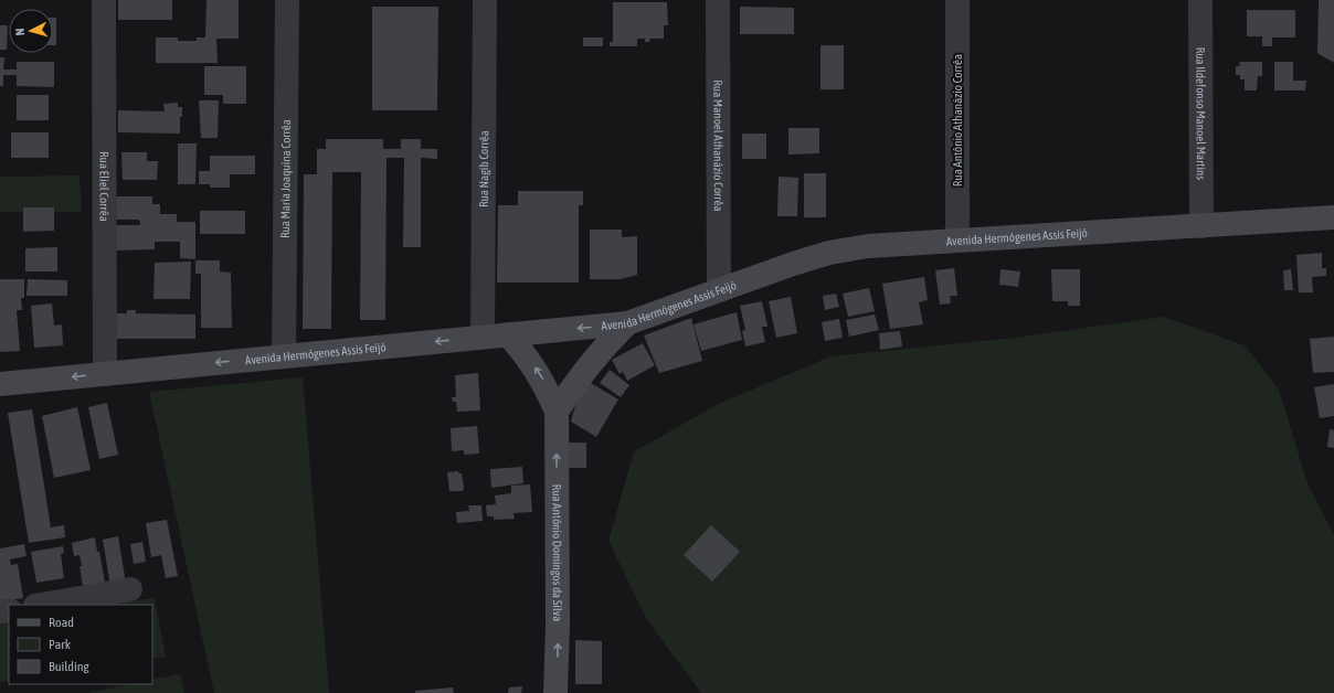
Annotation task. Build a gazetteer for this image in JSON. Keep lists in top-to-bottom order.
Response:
{
  "streets": {
    "main road": ["Avenida Hermógenes Assis Feijó", "Rua Antônio Domingos da Silva"],
    "street": [
      "Rua Ildefonso Manoel Martins",
      "Rua Antônio Athanázio Corrêa",
      "Rua Manoel Athanázio Corrêa",
      "Rua Nagib Corrêa",
      "Rua Maria Joaquina Corrêa",
      "Rua Eliel Corrêa"
    ]
  },
  "crossings": [
    ["Rua Ildefonso Manoel Martins", "Avenida Hermógenes Assis Feijó"],
    ["Rua Antônio Athanázio Corrêa", "Avenida Hermógenes Assis Feijó"],
    ["Rua Manoel Athanázio Corrêa", "Avenida Hermógenes Assis Feijó"],
    ["Rua Nagib Corrêa", "Avenida Hermógenes Assis Feijó"],
    ["Rua Maria Joaquina Corrêa", "Avenida Hermógenes Assis Feijó"],
    ["Rua Eliel Corrêa", "Avenida Hermógenes Assis Feijó"],
    ["Avenida Hermógenes Assis Feijó", "Rua Antônio Domingos da Silva"]
  ],
  "one_way": ["Avenida Hermógenes Assis Feijó", "Rua Antônio Domingos da Silva"],
  "legend": ["Road", "Park", "Building"],
  "north": "left"
}
